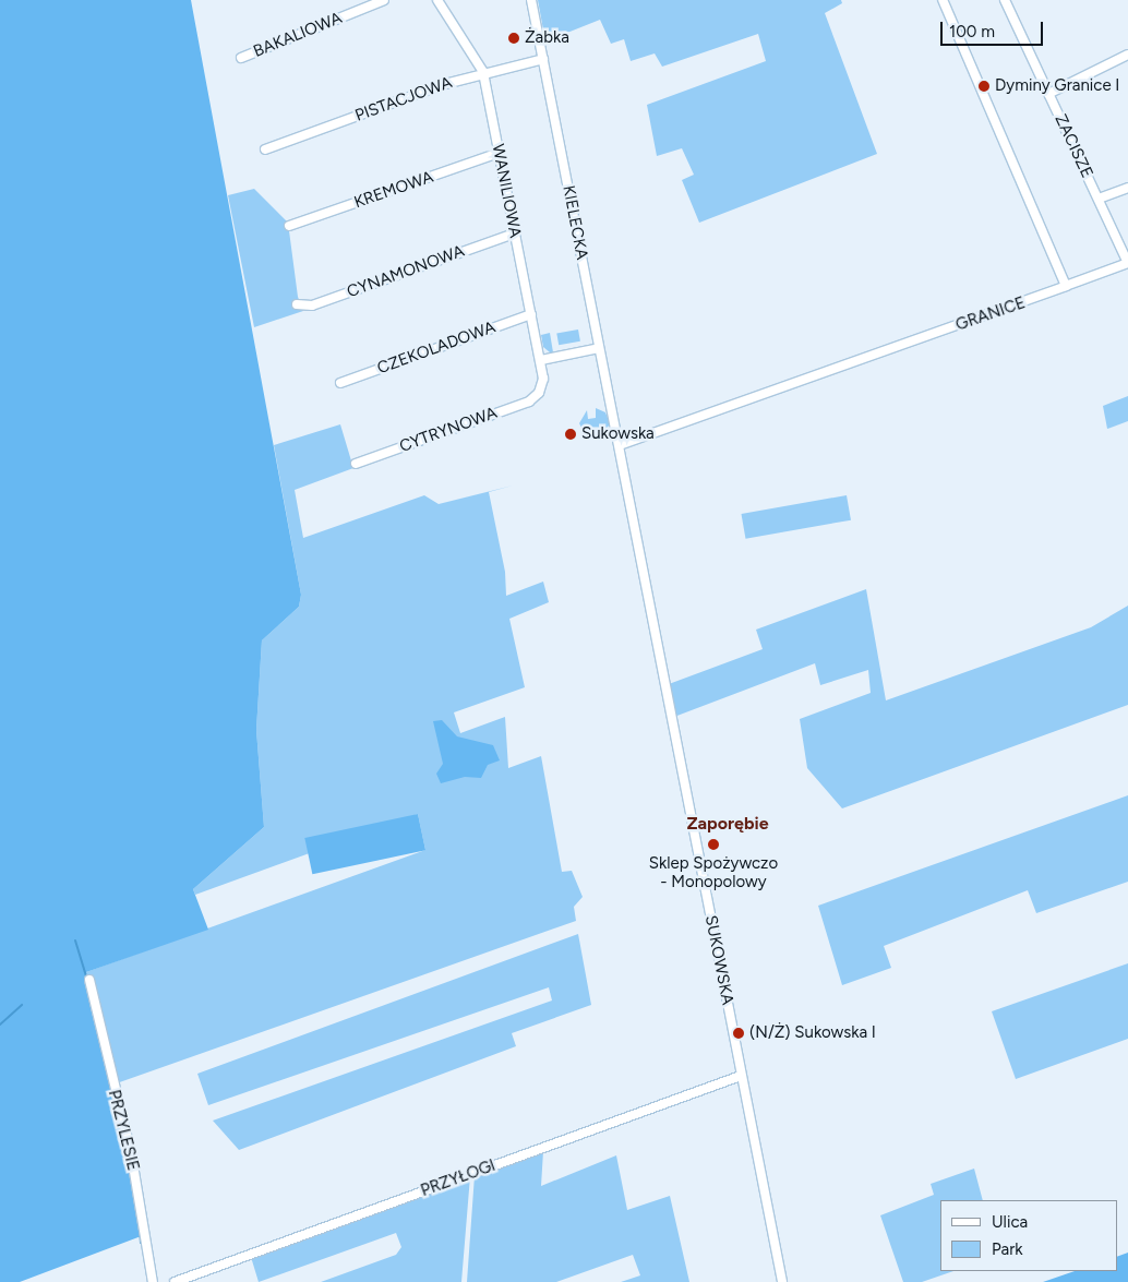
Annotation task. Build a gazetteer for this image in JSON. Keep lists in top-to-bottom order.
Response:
{
  "streets": {
    "street": [
      "BAKALIOWA",
      "PISTACJOWA",
      "ZACISZE",
      "KREMOWA",
      "WANILIOWA",
      "KIELECKA",
      "CYNAMONOWA",
      "GRANICE",
      "CZEKOLADOWA",
      "CYTRYNOWA",
      "SUKOWSKA",
      "PRZYLESIE",
      "PRZYŁOGI"
    ]
  },
  "crossings": [
    ["PISTACJOWA", "WANILIOWA"],
    ["PISTACJOWA", "KIELECKA"],
    ["ZACISZE", "GRANICE"],
    ["KREMOWA", "WANILIOWA"],
    ["WANILIOWA", "CYNAMONOWA"],
    ["WANILIOWA", "CZEKOLADOWA"],
    ["WANILIOWA", "CYTRYNOWA"],
    ["KIELECKA", "GRANICE"],
    ["KIELECKA", "SUKOWSKA"],
    ["GRANICE", "SUKOWSKA"],
    ["SUKOWSKA", "PRZYŁOGI"]
  ],
  "districts": ["Zaporębie"],
  "places": [
    "Żabka",
    "Dyminy Granice I",
    "Sukowska",
    "Sklep Spożywczo - Monopolowy",
    "(N/Ż) Sukowska I"
  ],
  "legend": ["Ulica", "Park"],
  "scale_bar": "100 m"
}
